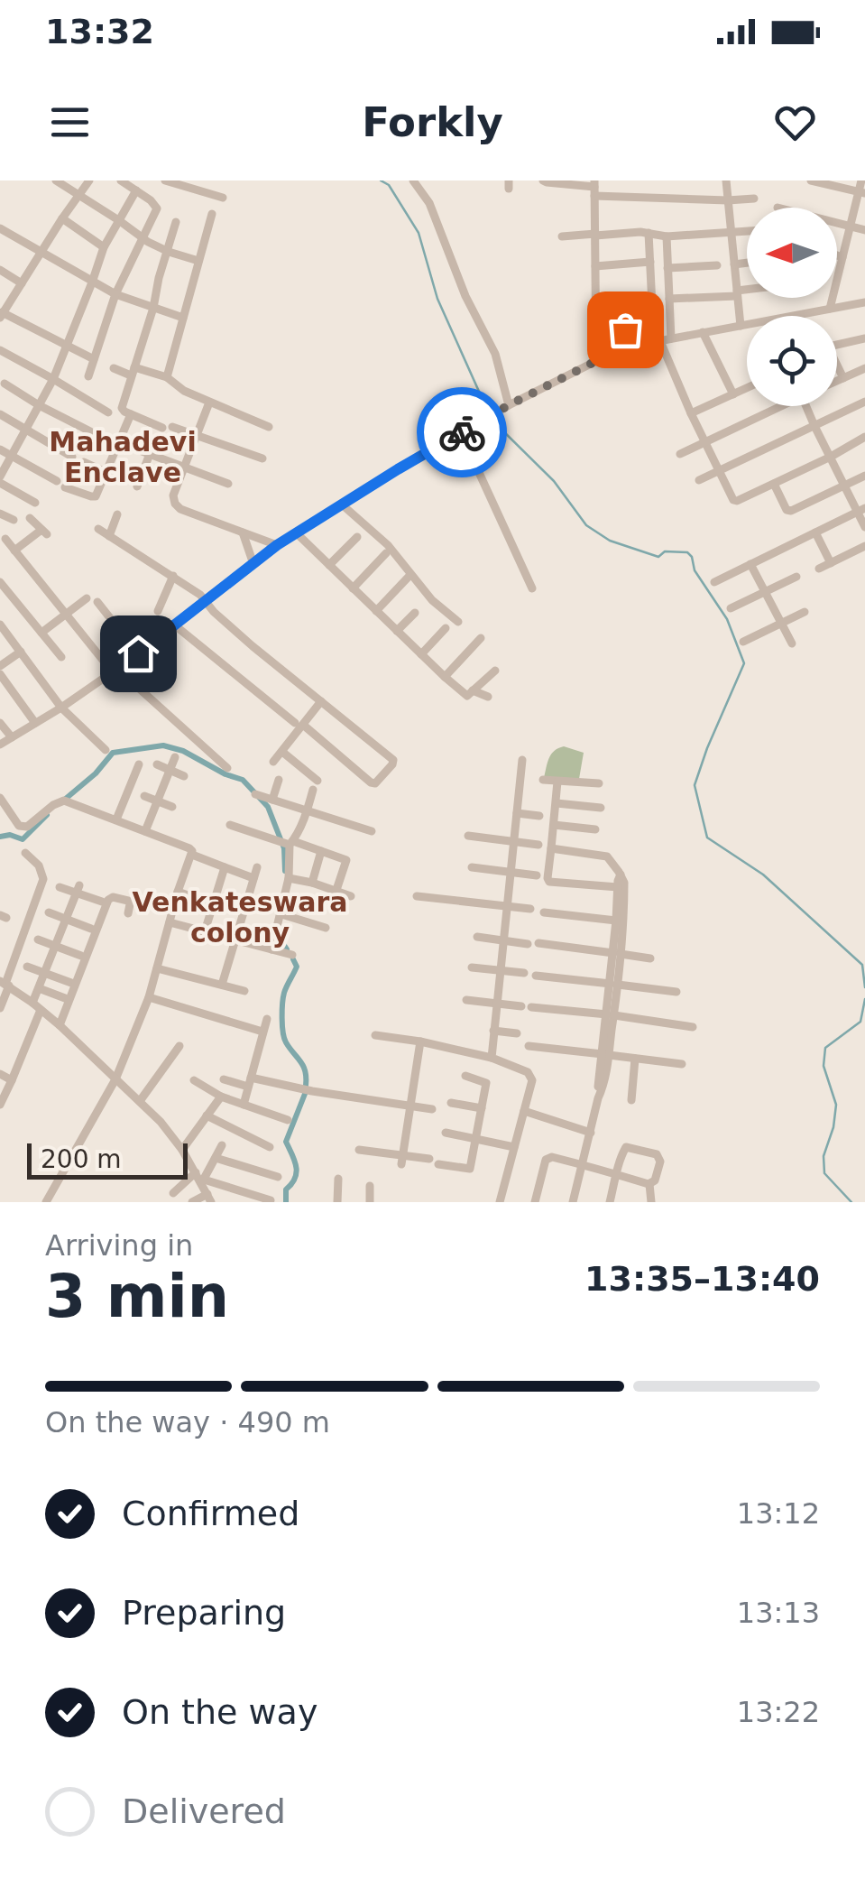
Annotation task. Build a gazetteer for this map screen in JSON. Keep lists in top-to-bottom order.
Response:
{
  "districts": ["Mahadevi Enclave", "Venkateswara colony"],
  "scale_bar": "200 m",
  "north": "left",
  "page": {
    "status": "13:32",
    "header": "Forkly",
    "scale": "200 m",
    "heading": ["3 min", "Arriving in", "13:35–13:40"],
    "bar": "On the way · 490 m",
    "list": [
      ["Confirmed", "13:12"],
      ["Preparing", "13:13"],
      ["On the way", "13:22"],
      "Delivered"
    ]
  }
}
